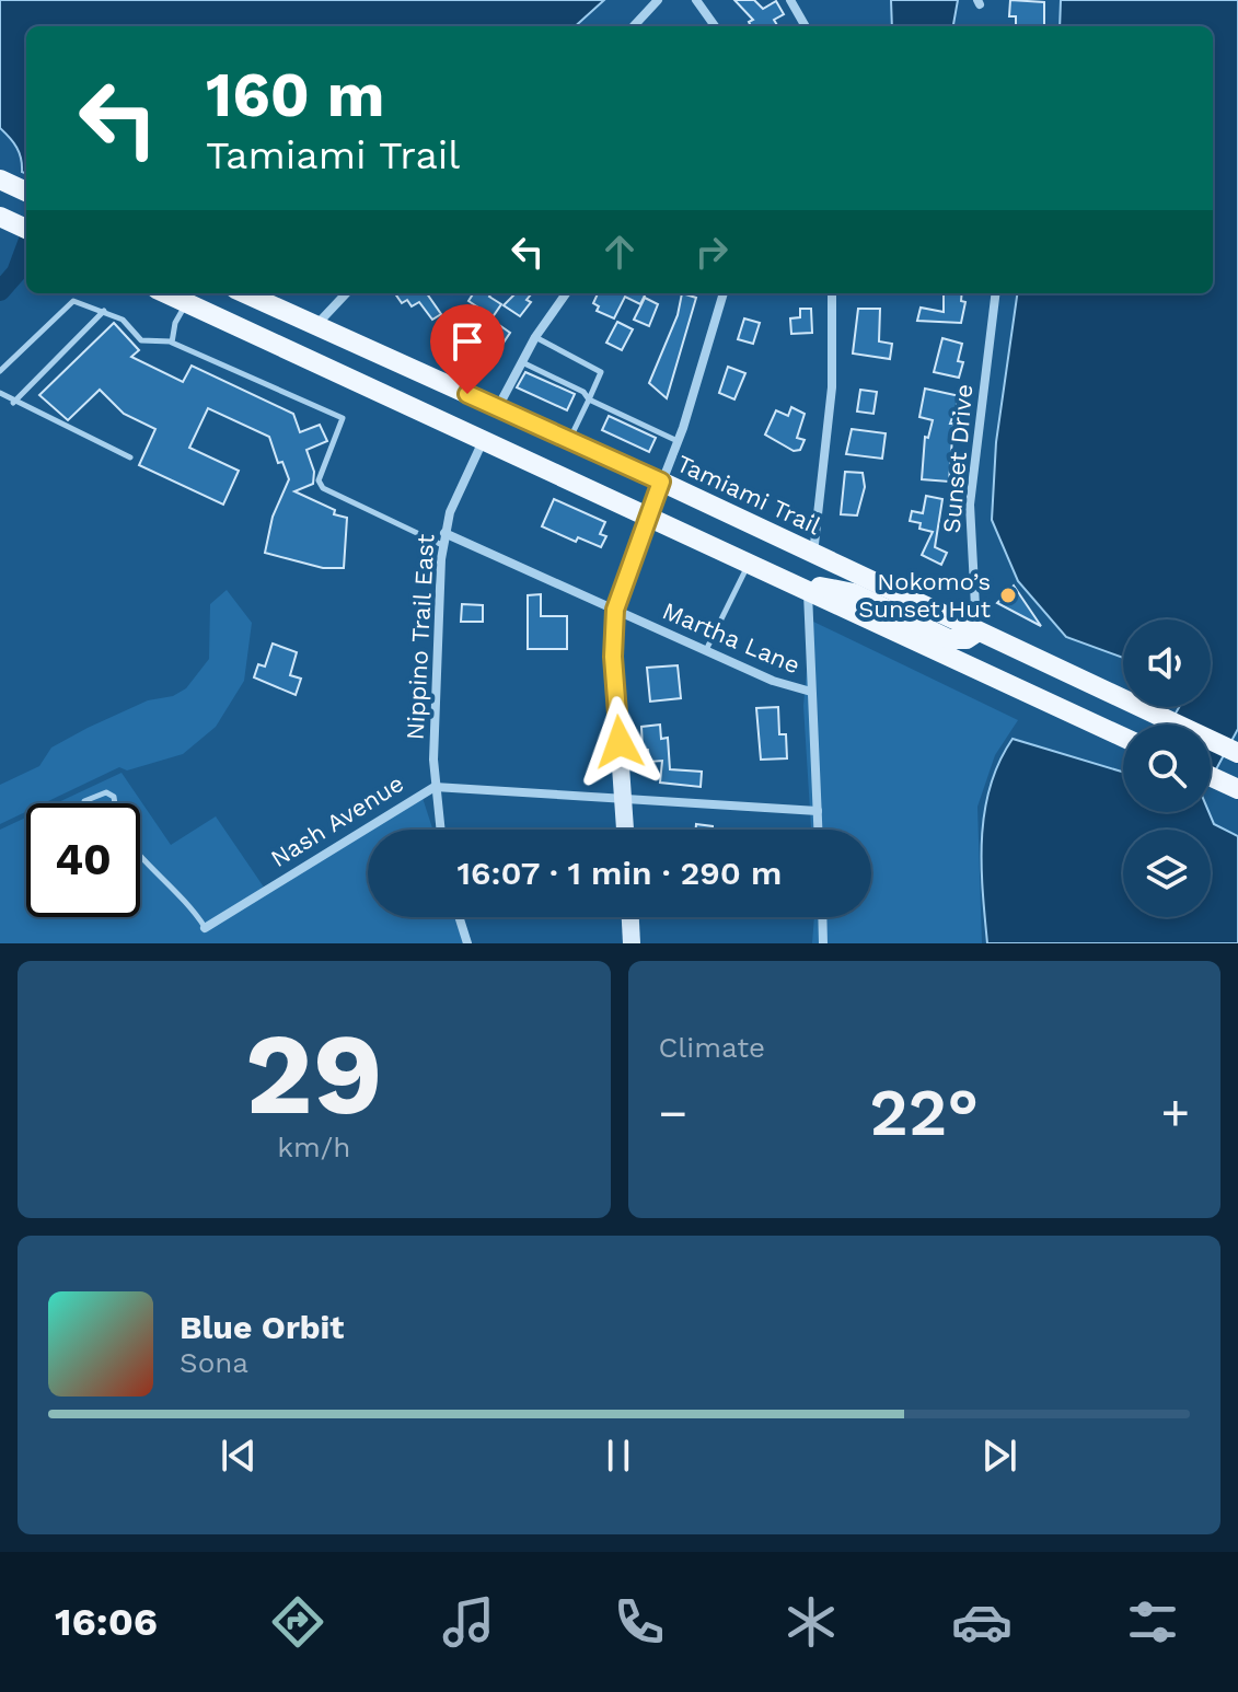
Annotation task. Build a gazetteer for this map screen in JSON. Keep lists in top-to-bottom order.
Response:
{
  "streets": {
    "main road": ["Tamiami Trail"],
    "street": [
      "Sunset Drive",
      "Nippino Trail East",
      "Martha Lane",
      "Nash Avenue"
    ]
  },
  "crossings": [
    ["Sunset Drive", "Tamiami Trail"],
    ["Nippino Trail East", "Martha Lane"],
    ["Nippino Trail East", "Nash Avenue"]
  ],
  "places": ["Nokomo’s Sunset Hut"],
  "page": {
    "turn": ["160 m", "Tamiami Trail"],
    "limit": "40",
    "trip": "16:07 · 1 min · 290 m",
    "tile": [
      ["29", "km/h"],
      "Climate"
    ],
    "heat": ["−", "22°", "+"],
    "song": ["Blue Orbit", "Sona"],
    "tabs": "16:06"
  }
}
